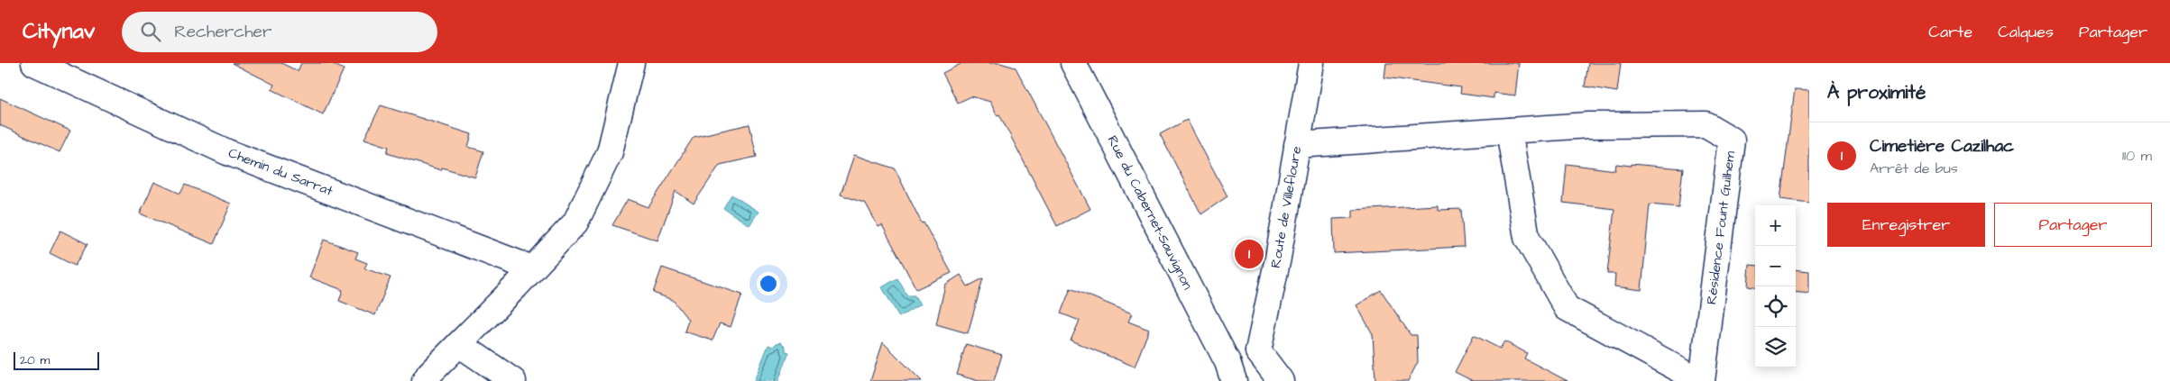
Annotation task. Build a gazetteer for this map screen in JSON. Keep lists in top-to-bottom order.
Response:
{
  "streets": {
    "street": [
      "Chemin du Sarrat",
      "Route de Villefloure",
      "Rue du Cabernet-Sauvignon",
      "Résidence Fount Guilhem"
    ]
  },
  "crossings": [
    ["Route de Villefloure", "Résidence Fount Guilhem"]
  ],
  "scale_bar": "20 m",
  "page": {
    "header": "Citynav",
    "search": "Rechercher",
    "nav": ["Carte", "Calques", "Partager"],
    "heading": "À proximité",
    "list": [
      {
        "mark": "1",
        "name": "Cimetière Cazilhac",
        "note": "Arrêt de bus",
        "value": "110 m"
      }
    ],
    "buttons": ["Enregistrer", "Partager"],
    "map_buttons": ["+", "−"],
    "pins": "1",
    "scale": "20 m"
  }
}
